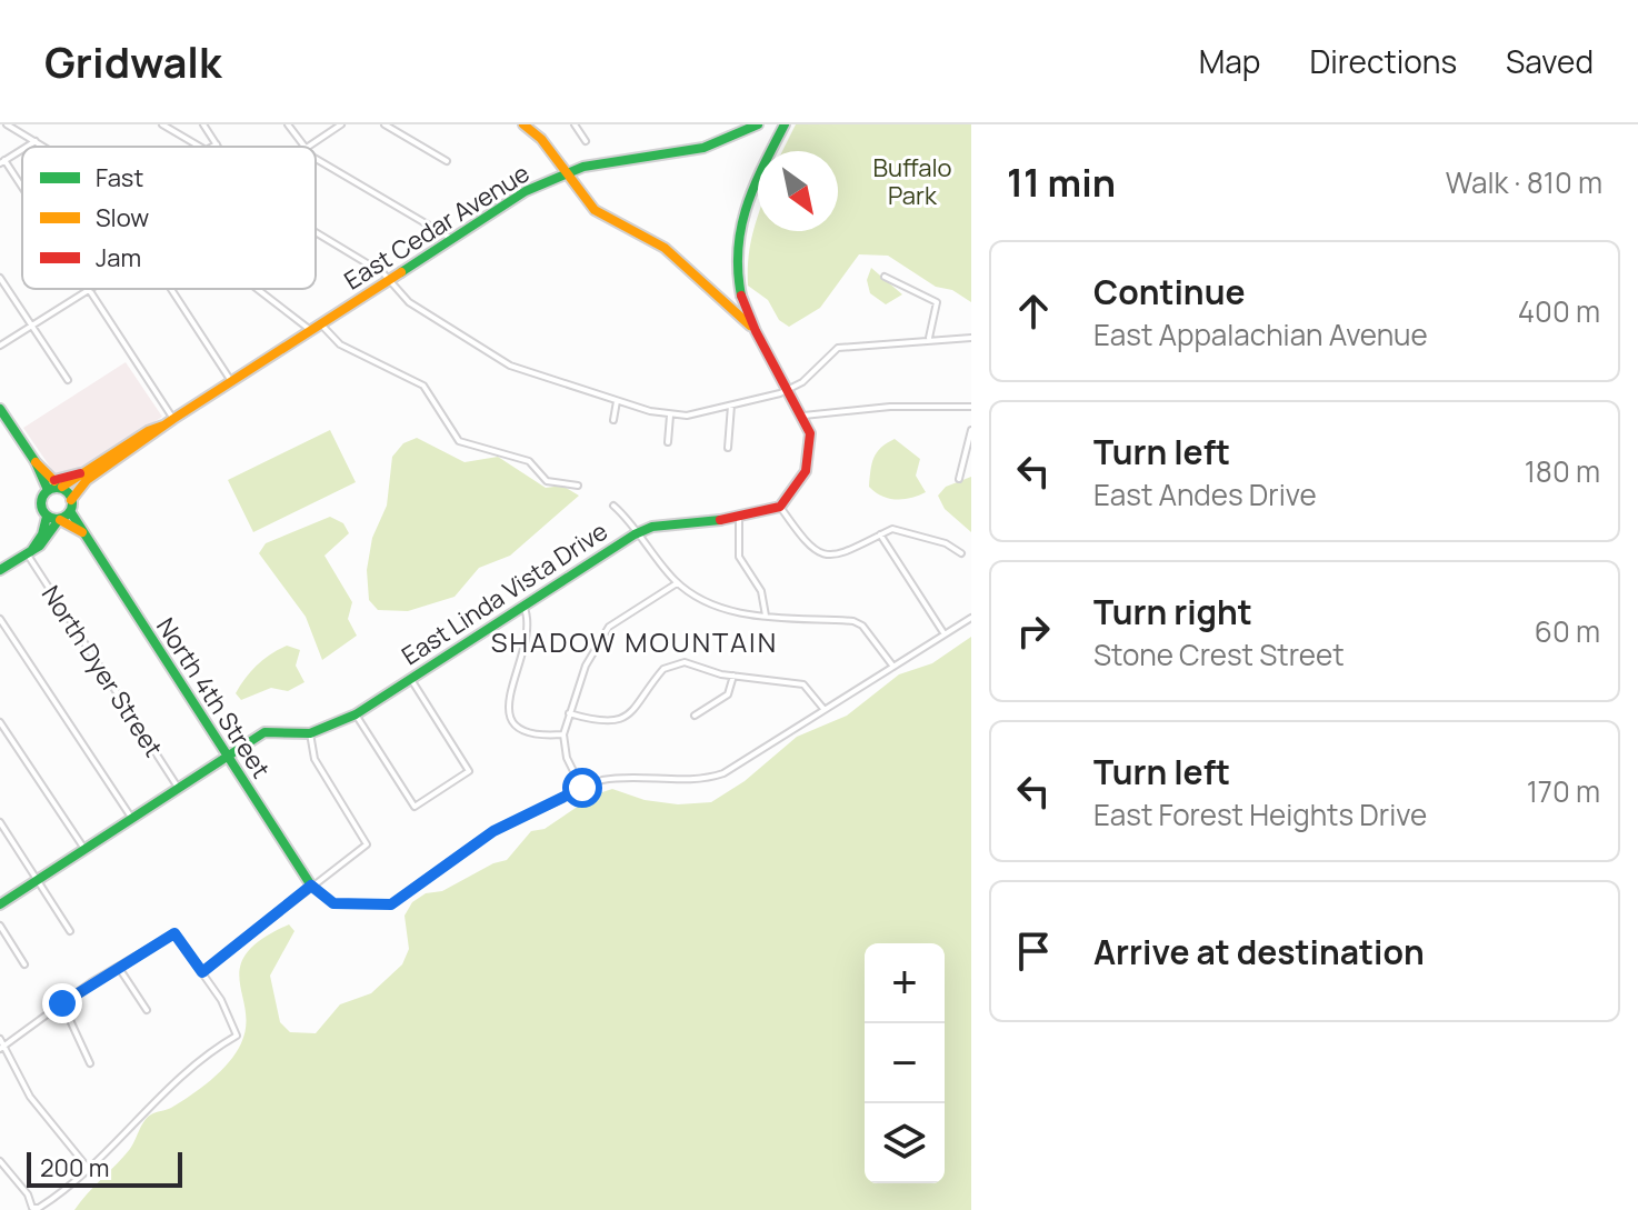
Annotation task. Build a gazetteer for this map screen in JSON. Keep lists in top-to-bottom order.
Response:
{
  "streets": {
    "street": [
      "East Cedar Avenue",
      "East Linda Vista Drive",
      "North Dyer Street",
      "North 4th Street"
    ]
  },
  "crossings": [
    ["East Cedar Avenue", "North Dyer Street"],
    ["East Cedar Avenue", "North 4th Street"],
    ["East Linda Vista Drive", "North Dyer Street"],
    ["East Linda Vista Drive", "North 4th Street"]
  ],
  "districts": ["SHADOW MOUNTAIN"],
  "parks": ["Buffalo Park"],
  "legend": ["Fast", "Slow", "Jam"],
  "scale_bar": "200 m",
  "north": "bottom right",
  "page": {
    "header": "Gridwalk",
    "nav": ["Map", "Directions", "Saved"],
    "heading": ["11 min", "Walk · 810 m"],
    "list": [
      ["Continue", "East Appalachian Avenue", "400 m"],
      ["Turn left", "East Andes Drive", "180 m"],
      ["Turn right", "Stone Crest Street", "60 m"],
      ["Turn left", "East Forest Heights Drive", "170 m"],
      "Arrive at destination"
    ],
    "map_buttons": ["+", "−"],
    "scale": "200 m"
  }
}
